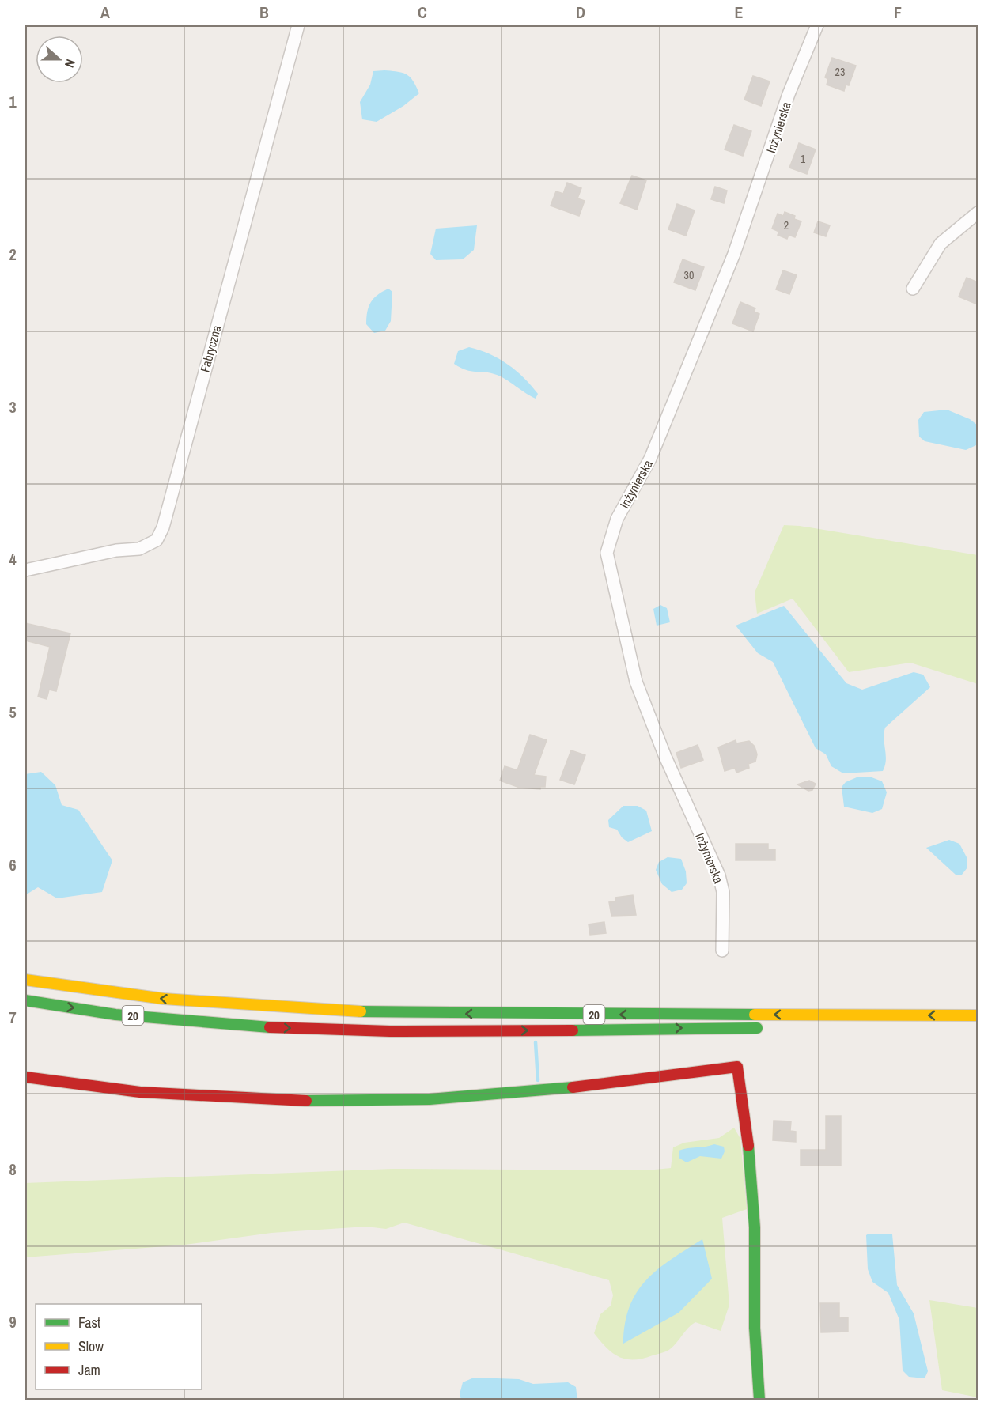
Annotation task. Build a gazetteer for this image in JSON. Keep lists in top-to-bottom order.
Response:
{
  "streets": {
    "main road": ["20"],
    "street": ["Inżynierska", "Fabryczna"]
  },
  "house_numbers": [
    "23",
    "1",
    "2",
    "30"
  ],
  "legend": ["Fast", "Slow", "Jam"],
  "north": "right",
  "grid": {
    "columns": [
      "A",
      "B",
      "C",
      "D",
      "E",
      "F"
    ],
    "rows": [
      "1",
      "2",
      "3",
      "4",
      "5",
      "6",
      "7",
      "8",
      "9"
    ]
  }
}
